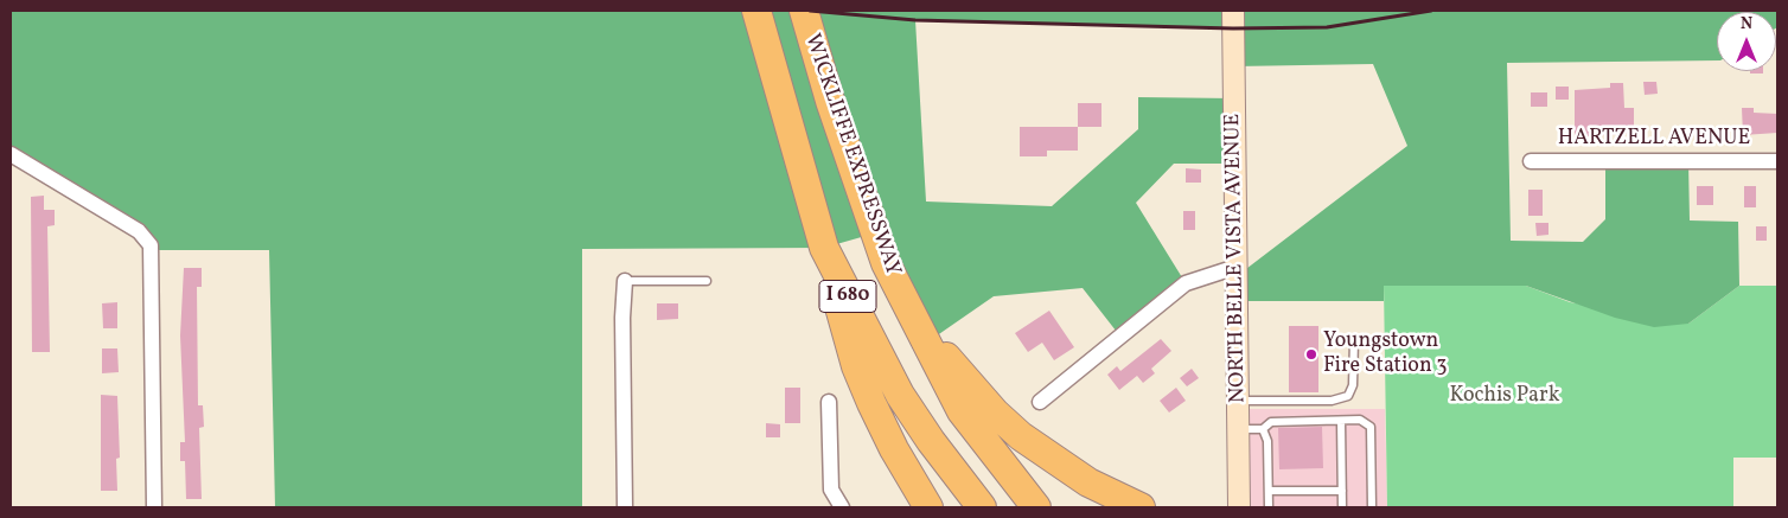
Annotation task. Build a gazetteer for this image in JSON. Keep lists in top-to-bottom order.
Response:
{
  "streets": {
    "highway": ["WICKLIFFE EXPRESSWAY", "I 680"],
    "street": ["HARTZELL AVENUE", "NORTH BELLE VISTA AVENUE"]
  },
  "parks": ["Kochis Park"],
  "places": ["Youngstown Fire Station 3"],
  "north": "top"
}
